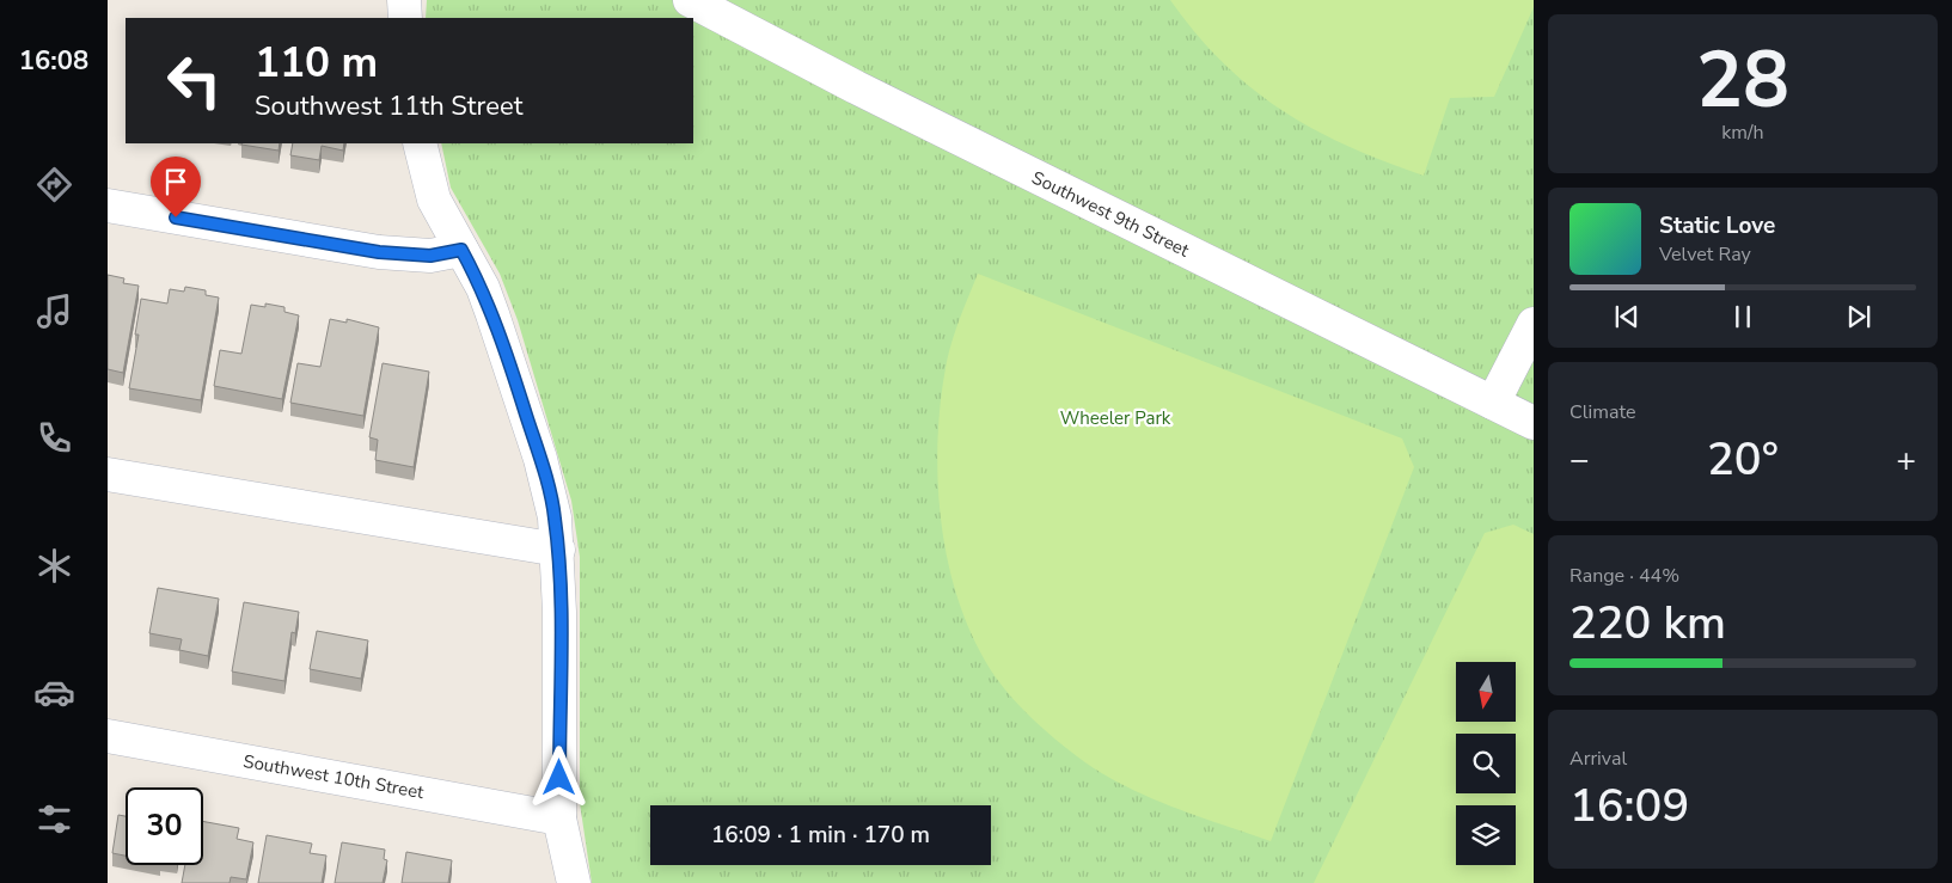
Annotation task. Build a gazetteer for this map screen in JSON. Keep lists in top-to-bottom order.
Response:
{
  "streets": {
    "street": ["Southwest 9th Street", "Southwest 10th Street"]
  },
  "parks": ["Wheeler Park"],
  "north": "bottom",
  "page": {
    "tabs": "16:08",
    "tile": [
      ["28", "km/h"],
      "Climate",
      ["Range · 44%", "220 km"],
      ["Arrival", "16:09"]
    ],
    "turn": ["110 m", "Southwest 11th Street"],
    "song": ["Static Love", "Velvet Ray"],
    "heat": ["−", "20°", "+"],
    "limit": "30",
    "trip": "16:09 · 1 min · 170 m"
  }
}
